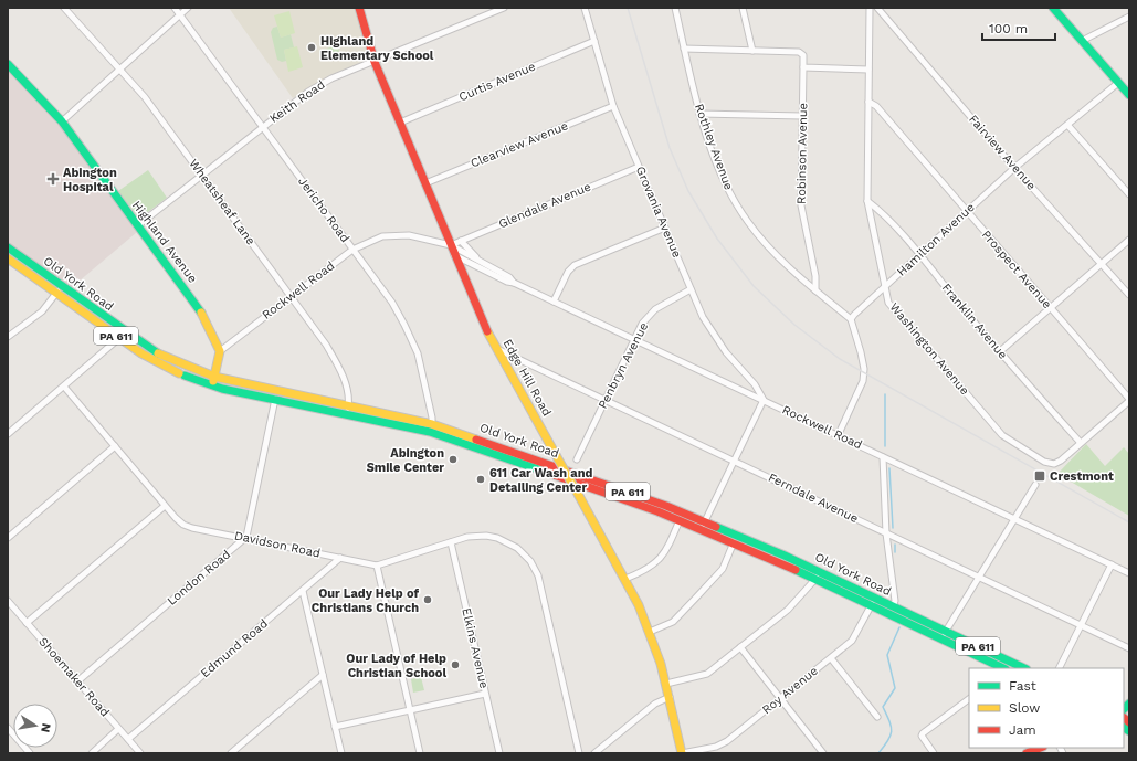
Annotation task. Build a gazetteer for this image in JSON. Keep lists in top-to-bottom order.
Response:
{
  "streets": {
    "main road": [
      "Highland Avenue",
      "Old York Road",
      "PA 611",
      "Edge Hill Road"
    ],
    "street": [
      "Curtis Avenue",
      "Keith Road",
      "Clearview Avenue",
      "Rothley Avenue",
      "Fairview Avenue",
      "Robinson Avenue",
      "Wheatsheaf Lane",
      "Glendale Avenue",
      "Jericho Road",
      "Grovania Avenue",
      "Hamilton Avenue",
      "Prospect Avenue",
      "Rockwell Road",
      "Franklin Avenue",
      "Washington Avenue",
      "Penbryn Avenue",
      "Ferndale Avenue",
      "Davidson Road",
      "London Road",
      "Edmund Road",
      "Elkins Avenue",
      "Shoemaker Road",
      "Roy Avenue"
    ]
  },
  "crossings": [
    ["Curtis Avenue", "Grovania Avenue"],
    ["Curtis Avenue", "Edge Hill Road"],
    ["Keith Road", "Wheatsheaf Lane"],
    ["Keith Road", "Jericho Road"],
    ["Keith Road", "Highland Avenue"],
    ["Keith Road", "Edge Hill Road"],
    ["Clearview Avenue", "Grovania Avenue"],
    ["Clearview Avenue", "Edge Hill Road"],
    ["Rothley Avenue", "Robinson Avenue"],
    ["Rothley Avenue", "Hamilton Avenue"],
    ["Fairview Avenue", "Hamilton Avenue"],
    ["Wheatsheaf Lane", "Old York Road"],
    ["Wheatsheaf Lane", "Rockwell Road"],
    ["Glendale Avenue", "Grovania Avenue"],
    ["Glendale Avenue", "Rockwell Road"],
    ["Glendale Avenue", "Edge Hill Road"],
    ["Jericho Road", "Old York Road"],
    ["Jericho Road", "Rockwell Road"],
    ["Grovania Avenue", "Rockwell Road"],
    ["Grovania Avenue", "Penbryn Avenue"],
    ["Hamilton Avenue", "Prospect Avenue"],
    ["Hamilton Avenue", "Franklin Avenue"],
    ["Hamilton Avenue", "Washington Avenue"],
    ["Highland Avenue", "Rockwell Road"],
    ["Prospect Avenue", "Washington Avenue"],
    ["Old York Road", "Roy Avenue"],
    ["Rockwell Road", "Penbryn Avenue"],
    ["Rockwell Road", "Edge Hill Road"],
    ["Franklin Avenue", "Washington Avenue"],
    ["Penbryn Avenue", "Ferndale Avenue"],
    ["Edge Hill Road", "Ferndale Avenue"],
    ["Edge Hill Road", "Roy Avenue"],
    ["Davidson Road", "London Road"],
    ["Davidson Road", "Edmund Road"],
    ["Davidson Road", "Elkins Avenue"],
    ["London Road", "Shoemaker Road"],
    ["Edmund Road", "Shoemaker Road"]
  ],
  "places": {
    "other": [
      "Highland Elementary School",
      "Abington Smile Center",
      "611 Car Wash and Detailing Center",
      "Our Lady Help of Christians Church",
      "Our Lady of Help Christian School"
    ],
    "health": ["Abington Hospital"],
    "transit": ["Crestmont"]
  },
  "legend": ["Fast", "Slow", "Jam"],
  "scale_bar": "100 m",
  "north": "right"
}
